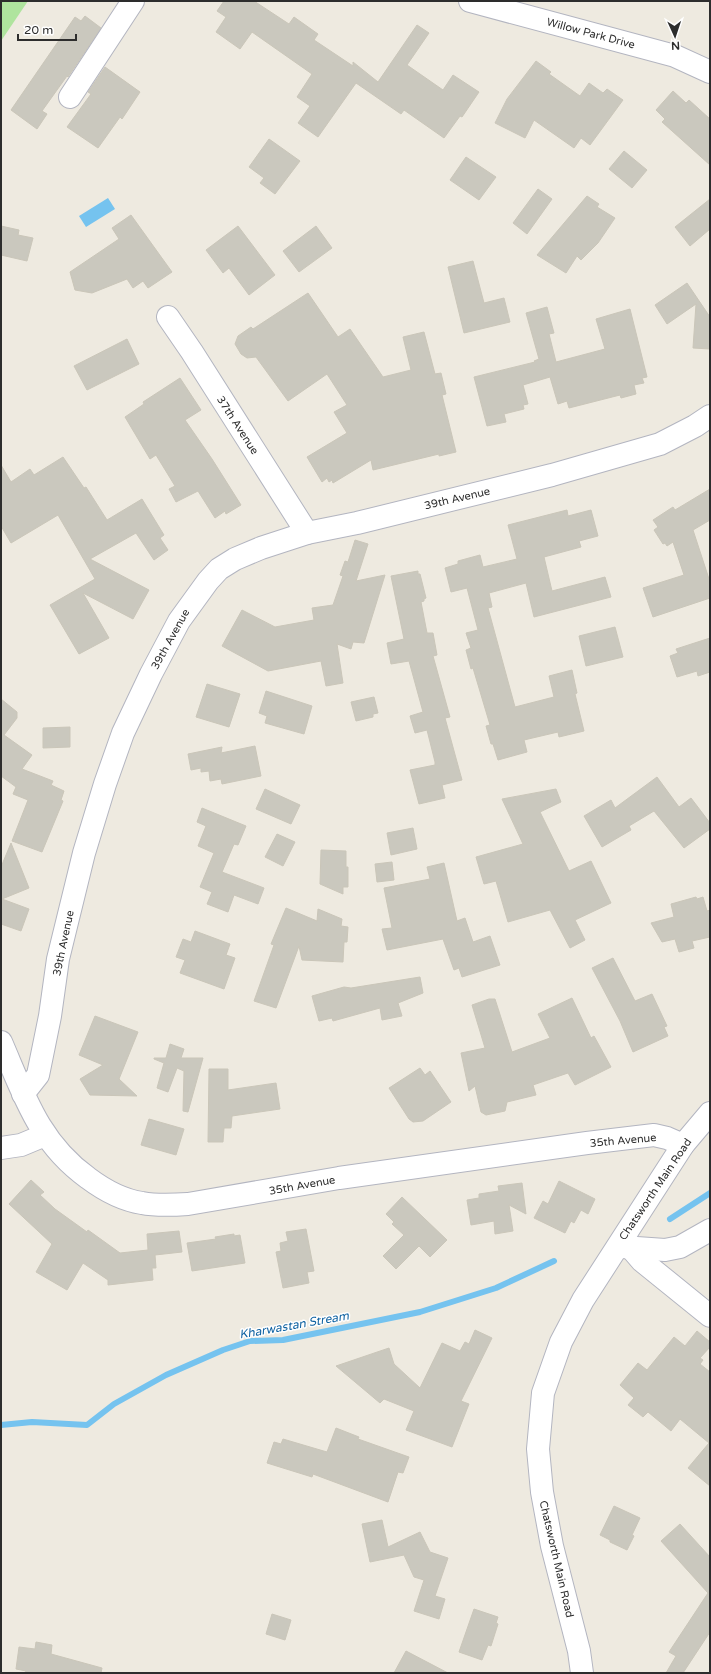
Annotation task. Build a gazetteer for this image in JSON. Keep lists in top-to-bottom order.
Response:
{
  "streets": {
    "street": [
      "Willow Park Drive",
      "37th Avenue",
      "39th Avenue",
      "35th Avenue",
      "Chatsworth Main Road"
    ]
  },
  "crossings": [
    ["37th Avenue", "39th Avenue"],
    ["39th Avenue", "35th Avenue"],
    ["35th Avenue", "Chatsworth Main Road"]
  ],
  "water": ["Kharwastan Stream"],
  "scale_bar": "20 m",
  "north": "bottom"
}
